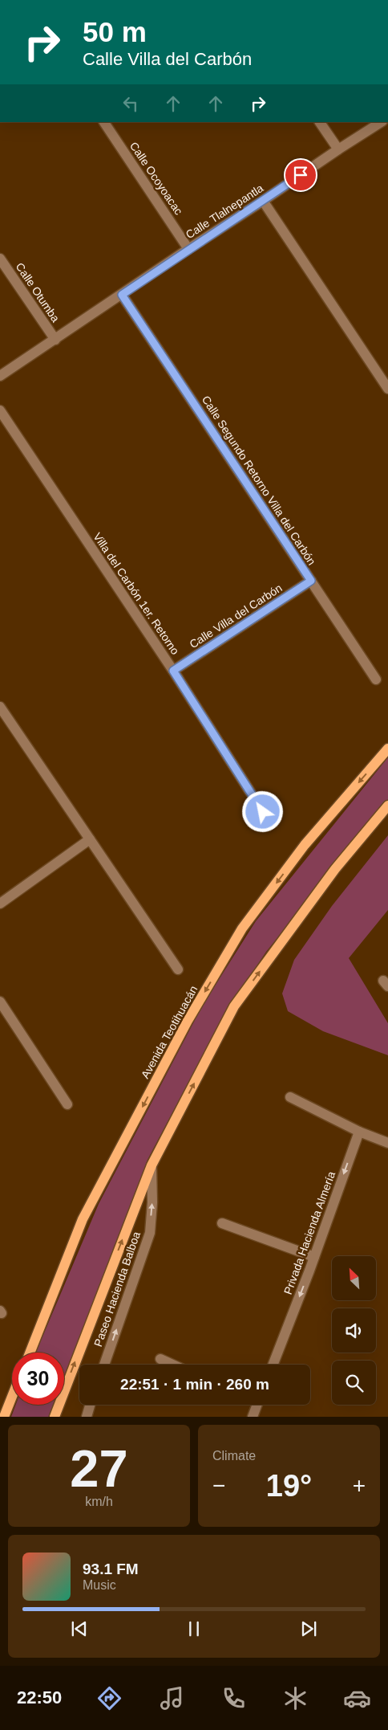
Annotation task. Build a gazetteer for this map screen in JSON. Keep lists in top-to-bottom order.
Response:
{
  "streets": {
    "main road": ["Avenida Teotihuacán"],
    "street": [
      "Calle Ocoyoacac",
      "Calle Tlalnepantla",
      "Calle Otumba",
      "Calle Segundo Retorno Villa del Carbón",
      "Villa del Carbón 1er. Retorno",
      "Calle Villa del Carbón",
      "Privada Hacienda Almería",
      "Paseo Hacienda Balboa"
    ]
  },
  "crossings": [
    ["Calle Ocoyoacac", "Calle Tlalnepantla"],
    ["Calle Tlalnepantla", "Calle Otumba"],
    ["Calle Tlalnepantla", "Calle Segundo Retorno Villa del Carbón"],
    ["Calle Segundo Retorno Villa del Carbón", "Calle Villa del Carbón"],
    ["Villa del Carbón 1er. Retorno", "Calle Villa del Carbón"]
  ],
  "one_way": ["Privada Hacienda Almería", "Paseo Hacienda Balboa"],
  "north": "top left",
  "page": {
    "turn": ["50 m", "Calle Villa del Carbón"],
    "limit": "30",
    "trip": "22:51 · 1 min · 260 m",
    "tile": [
      ["27", "km/h"],
      "Climate"
    ],
    "heat": ["−", "19°", "+"],
    "song": ["93.1 FM", "Music"],
    "tabs": "22:50"
  }
}
